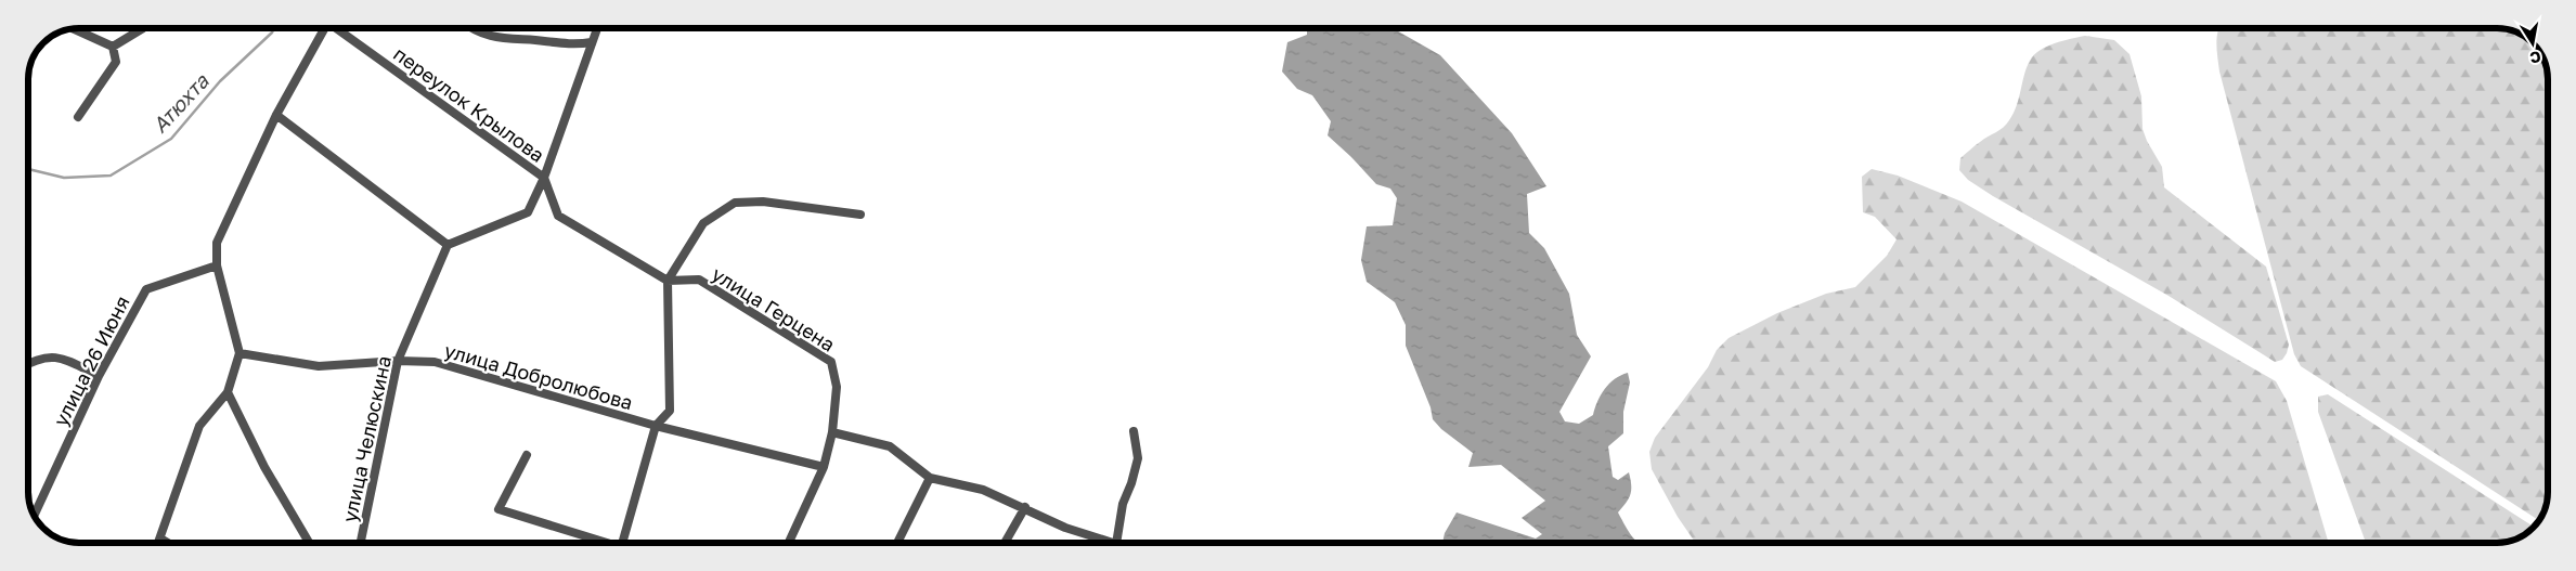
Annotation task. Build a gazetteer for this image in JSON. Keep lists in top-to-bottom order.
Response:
{
  "streets": {
    "street": [
      "переулок Крылова",
      "улица Герцена",
      "улица 26 Июня",
      "улица Добролюбова",
      "улица Челюскина"
    ]
  },
  "crossings": [
    ["улица Герцена", "улица Добролюбова"],
    ["улица Добролюбова", "улица Челюскина"]
  ],
  "water": ["Атюхта"],
  "north": "bottom"
}
